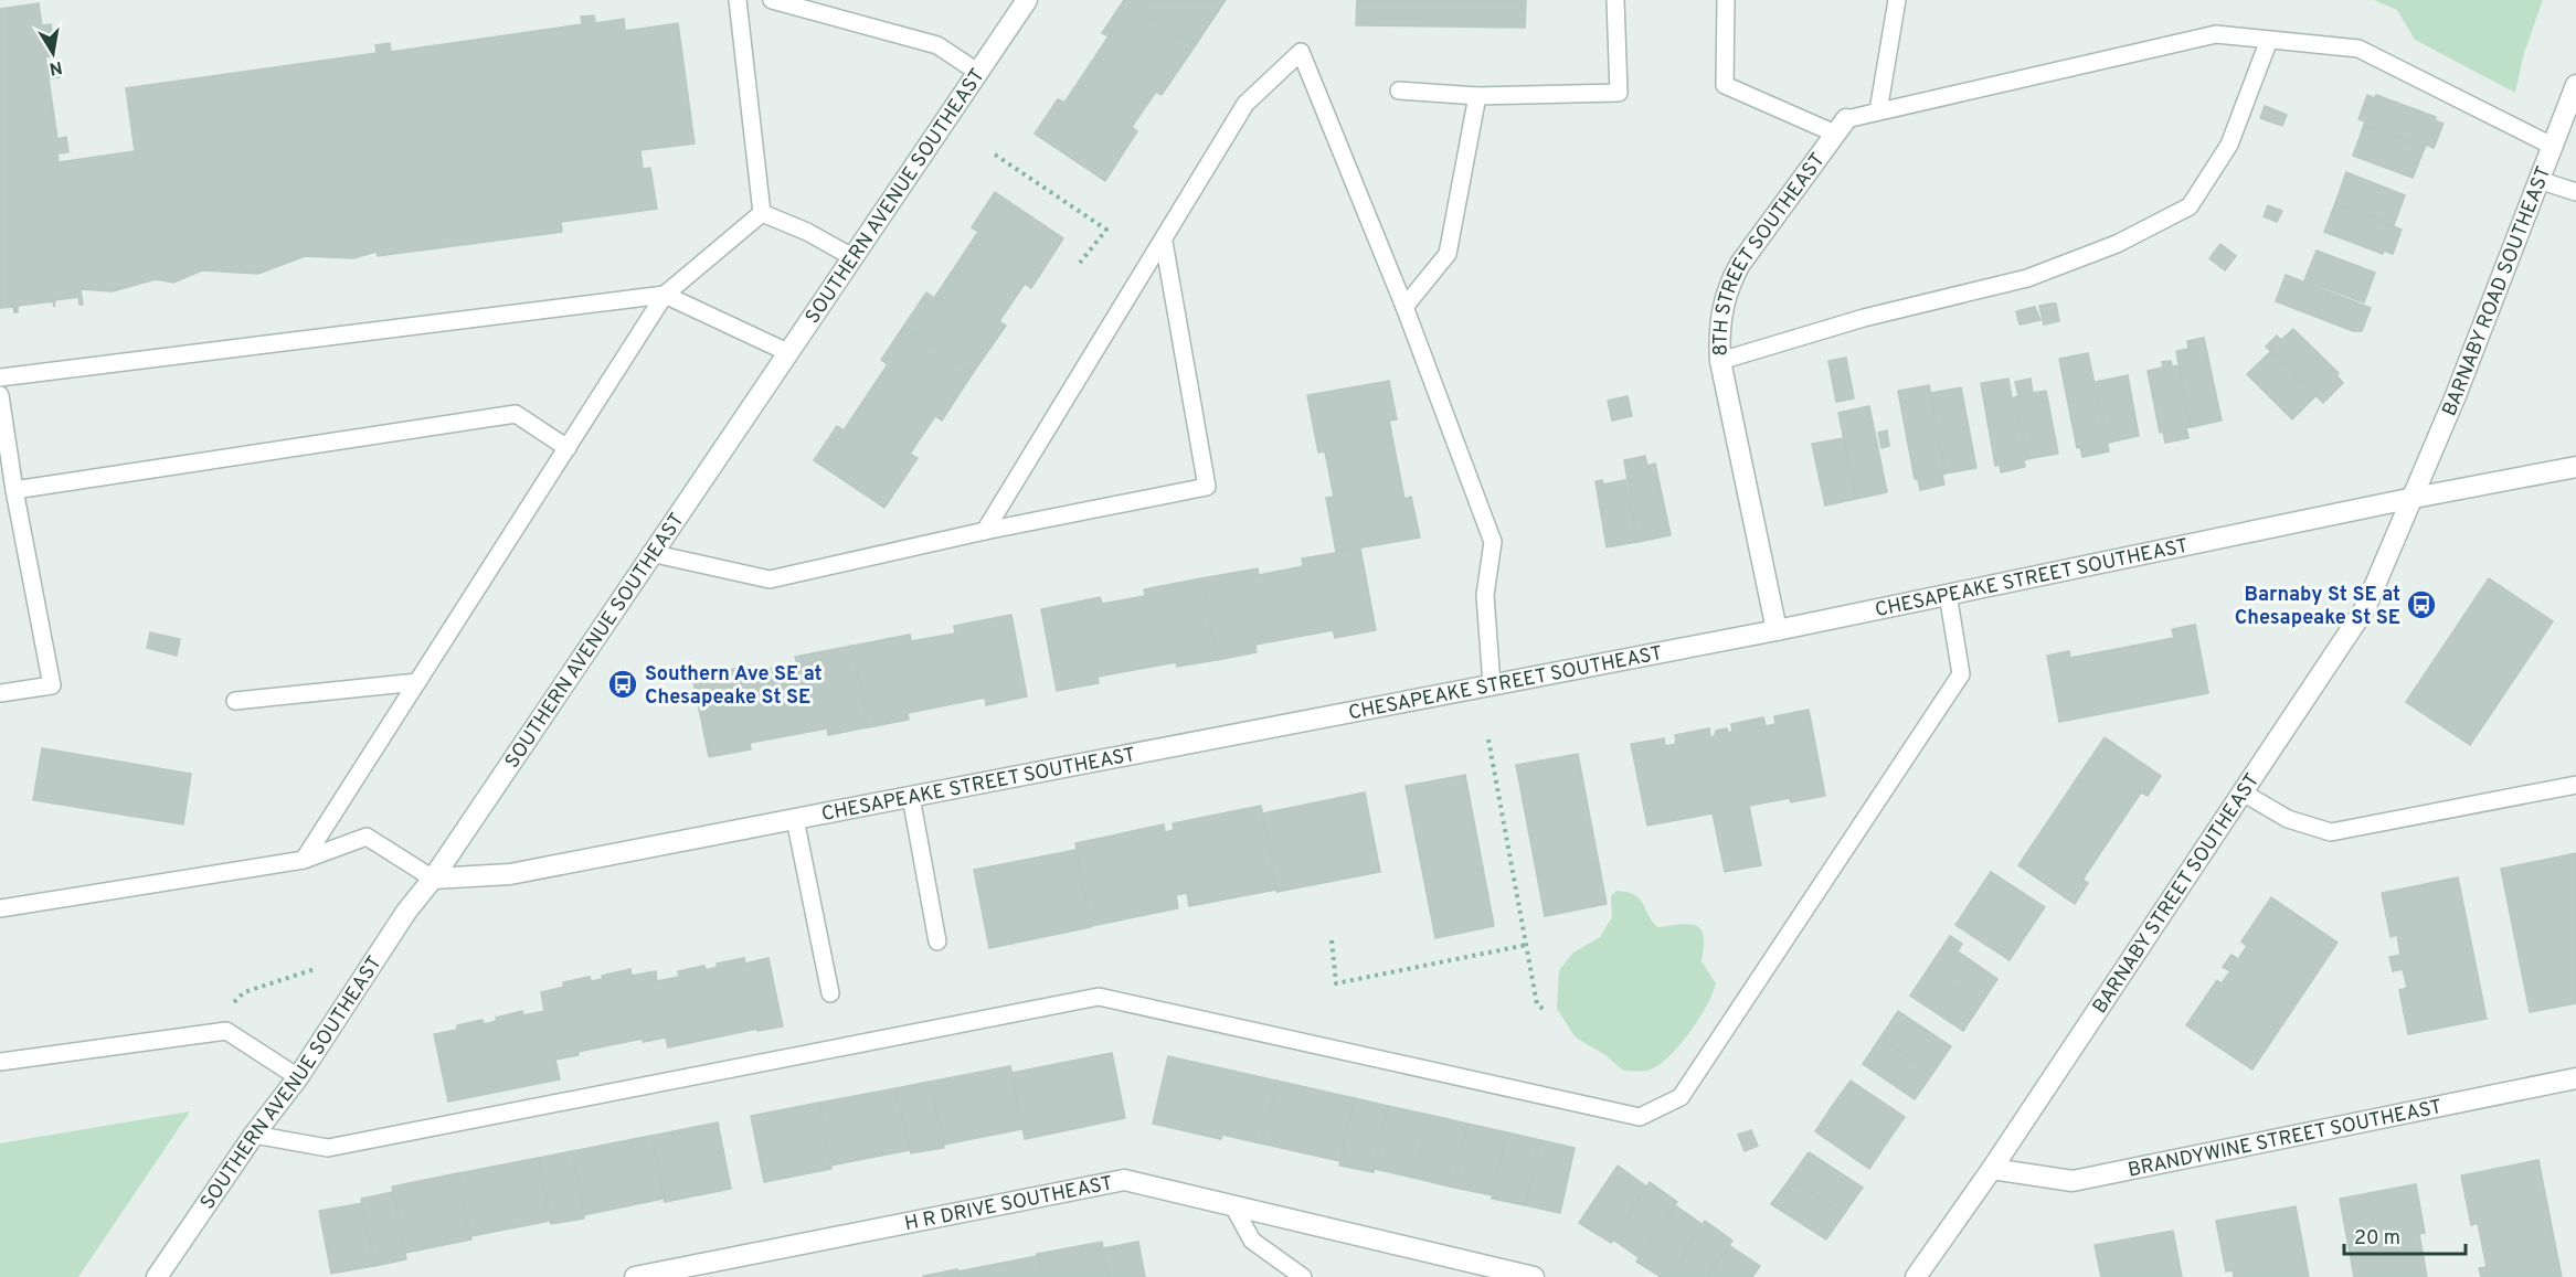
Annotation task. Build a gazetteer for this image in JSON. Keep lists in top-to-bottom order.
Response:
{
  "streets": {
    "street": [
      "SOUTHERN AVENUE SOUTHEAST",
      "8TH STREET SOUTHEAST",
      "BARNABY ROAD SOUTHEAST",
      "CHESAPEAKE STREET SOUTHEAST",
      "BARNABY STREET SOUTHEAST",
      "BRANDYWINE STREET SOUTHEAST",
      "H R DRIVE SOUTHEAST"
    ]
  },
  "crossings": [
    ["SOUTHERN AVENUE SOUTHEAST", "CHESAPEAKE STREET SOUTHEAST"],
    ["8TH STREET SOUTHEAST", "CHESAPEAKE STREET SOUTHEAST"],
    ["BARNABY ROAD SOUTHEAST", "CHESAPEAKE STREET SOUTHEAST"],
    ["BARNABY ROAD SOUTHEAST", "BARNABY STREET SOUTHEAST"],
    ["CHESAPEAKE STREET SOUTHEAST", "BARNABY STREET SOUTHEAST"],
    ["BARNABY STREET SOUTHEAST", "BRANDYWINE STREET SOUTHEAST"]
  ],
  "places": {
    "bus stop": ["Barnaby St SE at Chesapeake St SE", "Southern Ave SE at Chesapeake St SE"]
  },
  "scale_bar": "20 m",
  "north": "bottom"
}
